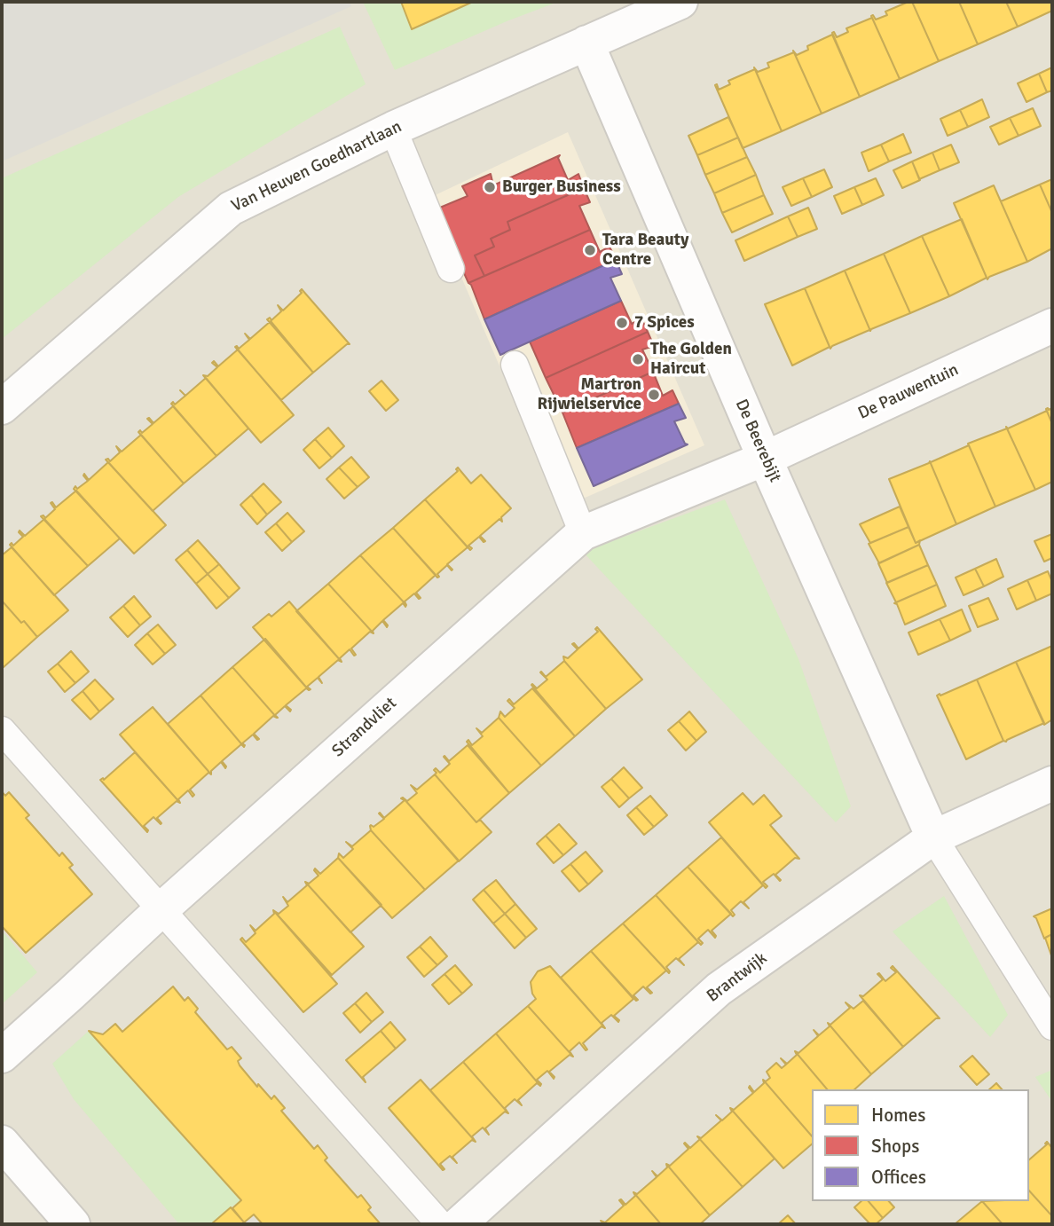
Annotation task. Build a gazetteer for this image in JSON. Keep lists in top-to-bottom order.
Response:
{
  "streets": {
    "street": [
      "Van Heuven Goedhartlaan",
      "De Pauwentuin",
      "De Beerebijt",
      "Strandvliet",
      "Brantwijk"
    ]
  },
  "crossings": [
    ["Van Heuven Goedhartlaan", "De Beerebijt"],
    ["De Pauwentuin", "De Beerebijt"],
    ["De Pauwentuin", "Strandvliet"],
    ["De Beerebijt", "Strandvliet"],
    ["De Beerebijt", "Brantwijk"]
  ],
  "places": [
    "Burger Business",
    "Tara Beauty Centre",
    "7 Spices",
    "The Golden Haircut",
    "Martron Rijwielservice"
  ],
  "legend": ["Homes", "Shops", "Offices"]
}
